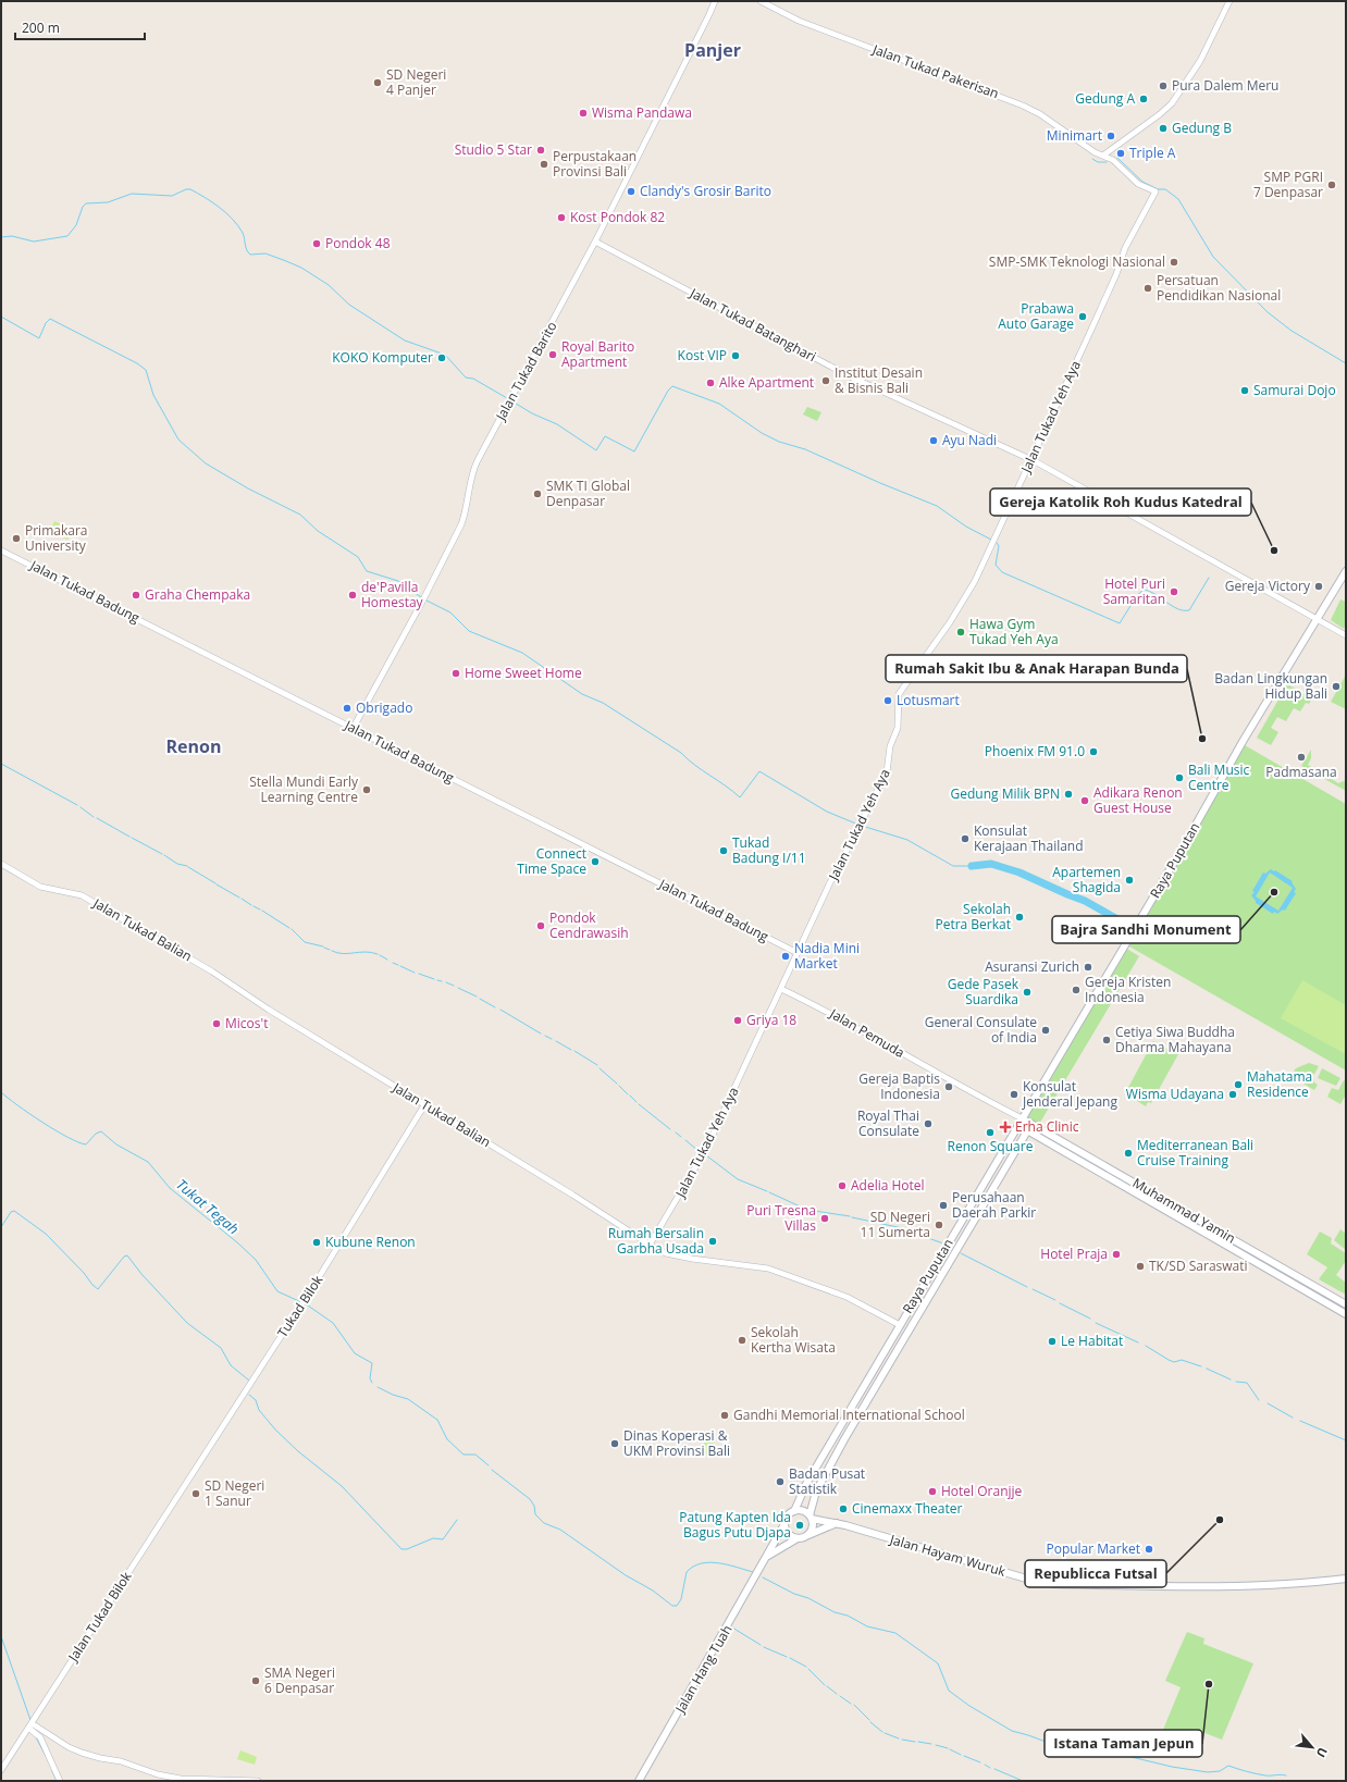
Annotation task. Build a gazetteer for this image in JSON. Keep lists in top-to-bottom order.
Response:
{
  "streets": {
    "main road": [
      "Raya Puputan",
      "Muhammad Yamin",
      "Jalan Hayam Wuruk",
      "Jalan Hang Tuah"
    ],
    "street": [
      "Jalan Tukad Pakerisan",
      "Jalan Tukad Batanghari",
      "Jalan Tukad Barito",
      "Jalan Tukad Yeh Aya",
      "Jalan Tukad Badung",
      "Jalan Tukad Balian",
      "Jalan Pemuda",
      "Tukad Bilok",
      "Jalan Tukad Bilok"
    ]
  },
  "crossings": [
    ["Jalan Tukad Pakerisan", "Jalan Tukad Yeh Aya"],
    ["Jalan Tukad Batanghari", "Jalan Tukad Barito"],
    ["Jalan Tukad Batanghari", "Jalan Tukad Yeh Aya"],
    ["Jalan Tukad Batanghari", "Raya Puputan"],
    ["Jalan Tukad Barito", "Jalan Tukad Badung"],
    ["Jalan Tukad Yeh Aya", "Jalan Tukad Badung"],
    ["Jalan Tukad Yeh Aya", "Jalan Tukad Balian"],
    ["Jalan Tukad Yeh Aya", "Jalan Pemuda"],
    ["Raya Puputan", "Jalan Tukad Balian"],
    ["Raya Puputan", "Jalan Pemuda"],
    ["Raya Puputan", "Muhammad Yamin"],
    ["Raya Puputan", "Jalan Hayam Wuruk"],
    ["Raya Puputan", "Jalan Hang Tuah"],
    ["Jalan Tukad Balian", "Tukad Bilok"],
    ["Jalan Pemuda", "Muhammad Yamin"],
    ["Tukad Bilok", "Jalan Tukad Bilok"],
    ["Jalan Hayam Wuruk", "Jalan Hang Tuah"]
  ],
  "districts": ["Panjer", "Renon"],
  "water": ["Tukat Tegah"],
  "places": {
    "other": [
      "SD Negeri 4 Panjer",
      "Pura Dalem Meru",
      "Gedung A",
      "Wisma Pandawa",
      "Gedung B",
      "Minimart",
      "Studio 5 Star",
      "Triple A",
      "Perpustakaan Provinsi Bali",
      "SMP PGRI 7 Denpasar",
      "Clandy's Grosir Barito",
      "Kost Pondok 82",
      "Pondok 48",
      "SMP-SMK Teknologi Nasional",
      "Persatuan Pendidikan Nasional",
      "Prabawa Auto Garage",
      "Royal Barito Apartment",
      "Kost VIP",
      "KOKO Komputer",
      "Institut Desain & Bisnis Bali",
      "Alke Apartment",
      "Samurai Dojo",
      "Ayu Nadi",
      "SMK TI Global Denpasar",
      "Primakara University",
      "Gereja Katolik Roh Kudus Katedral",
      "Gereja Victory",
      "Hotel Puri Samaritan",
      "Graha Chempaka",
      "de'Pavilla Homestay",
      "Hawa Gym Tukad Yeh Aya",
      "Home Sweet Home",
      "Badan Lingkungan Hidup Bali",
      "Lotusmart",
      "Obrigado",
      "Rumah Sakit Ibu & Anak Harapan Bunda",
      "Phoenix FM 91.0",
      "Padmasana",
      "Bali Music Centre",
      "Stella Mundi Early Learning Centre",
      "Gedung Milik BPN",
      "Adikara Renon Guest House",
      "Konsulat Kerajaan Thailand",
      "Tukad Badung I/11",
      "Connect Time Space",
      "Apartemen Shagida",
      "Bajra Sandhi Monument",
      "Sekolah Petra Berkat",
      "Pondok Cendrawasih",
      "Nadia Mini Market",
      "Asuransi Zurich",
      "Gereja Kristen Indonesia",
      "Gede Pasek Suardika",
      "Griya 18",
      "Micos't",
      "General Consulate of India",
      "Cetiya Siwa Buddha Dharma Mahayana",
      "Mahatama Residence",
      "Gereja Baptis Indonesia",
      "Konsulat Jenderal Jepang",
      "Wisma Udayana",
      "Royal Thai Consulate",
      "Renon Square",
      "Mediterranean Bali Cruise Training",
      "Adelia Hotel",
      "Perusahaan Daerah Parkir",
      "Puri Tresna Villas",
      "SD Negeri 11 Sumerta",
      "Rumah Bersalin Garbha Usada",
      "Kubune Renon",
      "Hotel Praja",
      "TK/SD Saraswati",
      "Sekolah Kertha Wisata",
      "Le Habitat",
      "Gandhi Memorial International School",
      "Dinas Koperasi & UKM Provinsi Bali",
      "Badan Pusat Statistik",
      "Hotel Oranjje",
      "SD Negeri 1 Sanur",
      "Cinemaxx Theater",
      "Republicca Futsal",
      "Patung Kapten Ida Bagus Putu Djapa",
      "Popular Market",
      "SMA Negeri 6 Denpasar",
      "Istana Taman Jepun"
    ],
    "health": ["Erha Clinic"]
  },
  "scale_bar": "200 m",
  "north": "bottom right"
}
